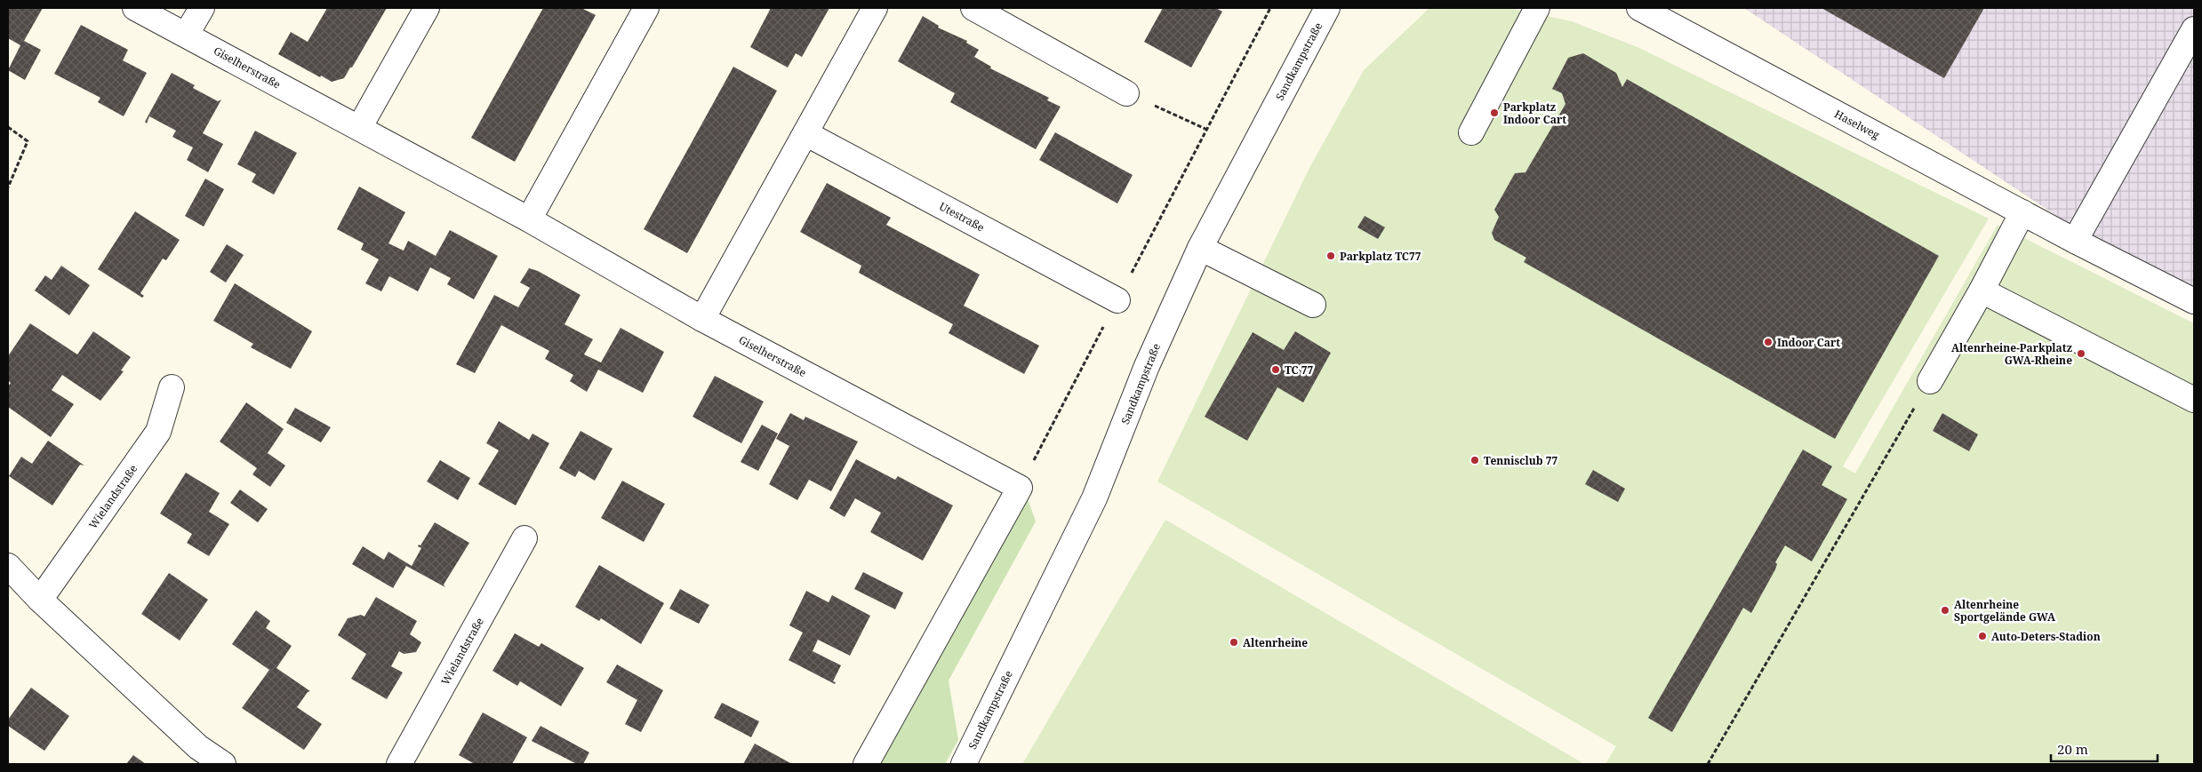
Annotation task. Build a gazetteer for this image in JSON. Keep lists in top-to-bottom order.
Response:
{
  "streets": {
    "street": [
      "Sandkampstraße",
      "Giselherstraße",
      "Haselweg",
      "Utestraße",
      "Wielandstraße"
    ]
  },
  "places": [
    "Parkplatz Indoor Cart",
    "Parkplatz TC77",
    "Indoor Cart",
    "Altenrheine-Parkplatz GWA-Rheine",
    "TC 77",
    "Tennisclub 77",
    "Altenrheine Sportgelände GWA",
    "Auto-Deters-Stadion",
    "Altenrheine"
  ],
  "scale_bar": "20 m"
}
